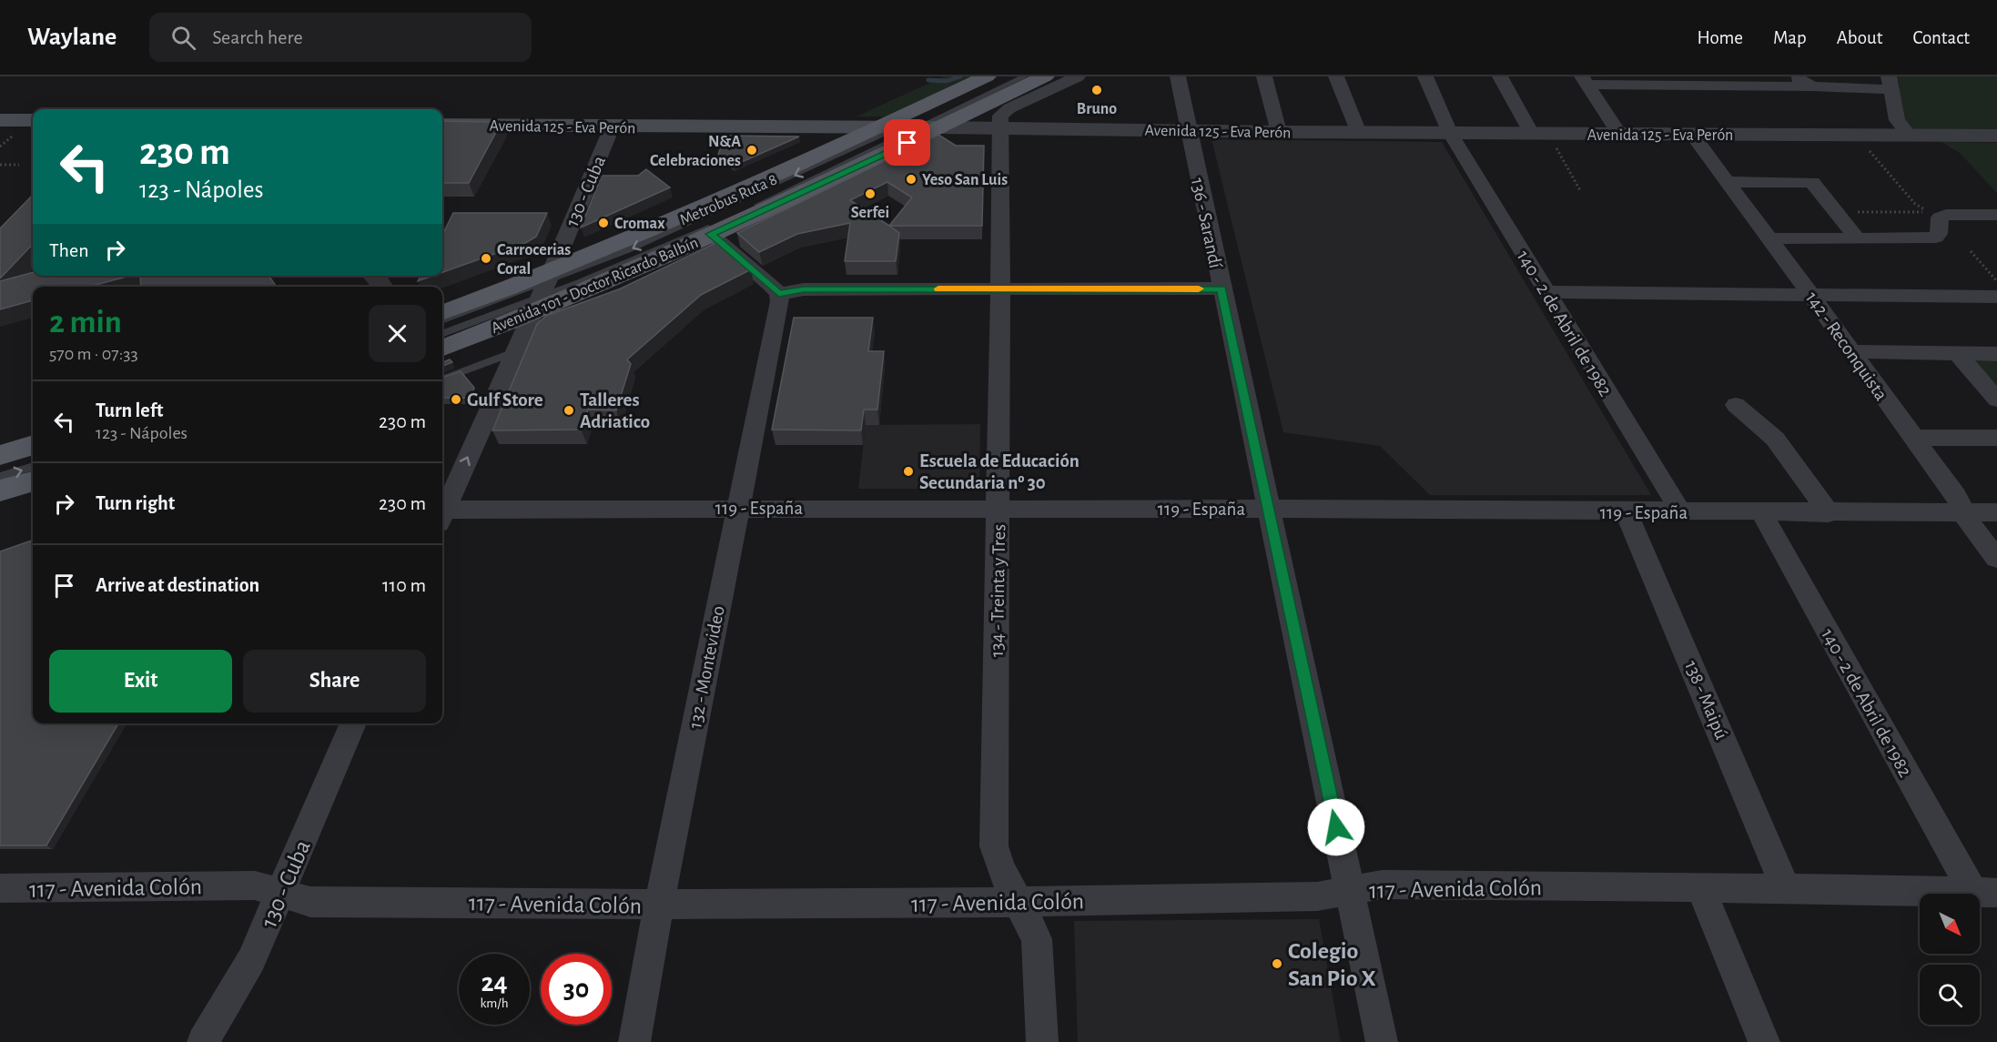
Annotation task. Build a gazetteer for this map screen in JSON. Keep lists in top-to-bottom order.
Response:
{
  "streets": {
    "main road": ["Avenida 125 - Eva Perón", "Avenida 101 - Doctor Ricardo Balbín"],
    "street": [
      "130 - Cuba",
      "136 - Sarandí",
      "140 - 2 de Abril de 1982",
      "142 - Reconquista",
      "119 - España",
      "134 - Treinta y Tres",
      "132 - Montevideo",
      "138 - Maipú",
      "117 - Avenida Colón"
    ],
    "lane": ["Metrobus Ruta 8"]
  },
  "crossings": [
    ["Avenida 125 - Eva Perón", "130 - Cuba"],
    ["Avenida 125 - Eva Perón", "Metrobus Ruta 8"],
    ["Avenida 125 - Eva Perón", "136 - Sarandí"],
    ["Avenida 125 - Eva Perón", "Avenida 101 - Doctor Ricardo Balbín"],
    ["Avenida 125 - Eva Perón", "140 - 2 de Abril de 1982"],
    ["Avenida 125 - Eva Perón", "142 - Reconquista"],
    ["Avenida 125 - Eva Perón", "134 - Treinta y Tres"],
    ["130 - Cuba", "Metrobus Ruta 8"],
    ["130 - Cuba", "Avenida 101 - Doctor Ricardo Balbín"],
    ["130 - Cuba", "117 - Avenida Colón"],
    ["Metrobus Ruta 8", "Avenida 101 - Doctor Ricardo Balbín"],
    ["136 - Sarandí", "119 - España"],
    ["136 - Sarandí", "117 - Avenida Colón"],
    ["140 - 2 de Abril de 1982", "119 - España"],
    ["140 - 2 de Abril de 1982", "117 - Avenida Colón"],
    ["142 - Reconquista", "119 - España"],
    ["119 - España", "134 - Treinta y Tres"],
    ["119 - España", "132 - Montevideo"],
    ["119 - España", "138 - Maipú"],
    ["134 - Treinta y Tres", "117 - Avenida Colón"],
    ["132 - Montevideo", "117 - Avenida Colón"],
    ["138 - Maipú", "117 - Avenida Colón"]
  ],
  "one_way": ["Metrobus Ruta 8"],
  "places": [
    "Bruno",
    "N&A Celebraciones",
    "Yeso San Luis",
    "Serfei",
    "Cromax",
    "Carrocerias Coral",
    "Gulf Store",
    "Talleres Adriatico",
    "Escuela de Educación Secundaria nº 30",
    "Colegio San Pio X"
  ],
  "north": "bottom right",
  "page": {
    "header": "Waylane",
    "search": "Search here",
    "nav": [
      "Home",
      "Map",
      "About",
      "Contact"
    ],
    "turn": ["230 m", "123 - Nápoles"],
    "then": "Then",
    "heading": ["2 min", "570 m · 07:33"],
    "list": [
      {
        "name": "Turn left",
        "note": "123 - Nápoles",
        "value": "230 m"
      },
      {
        "name": "Turn right",
        "value": "230 m"
      },
      {
        "name": "Arrive at destination",
        "value": "110 m"
      }
    ],
    "buttons": ["Exit", "Share"],
    "speed": "24 km/h",
    "limit": "30"
  }
}
